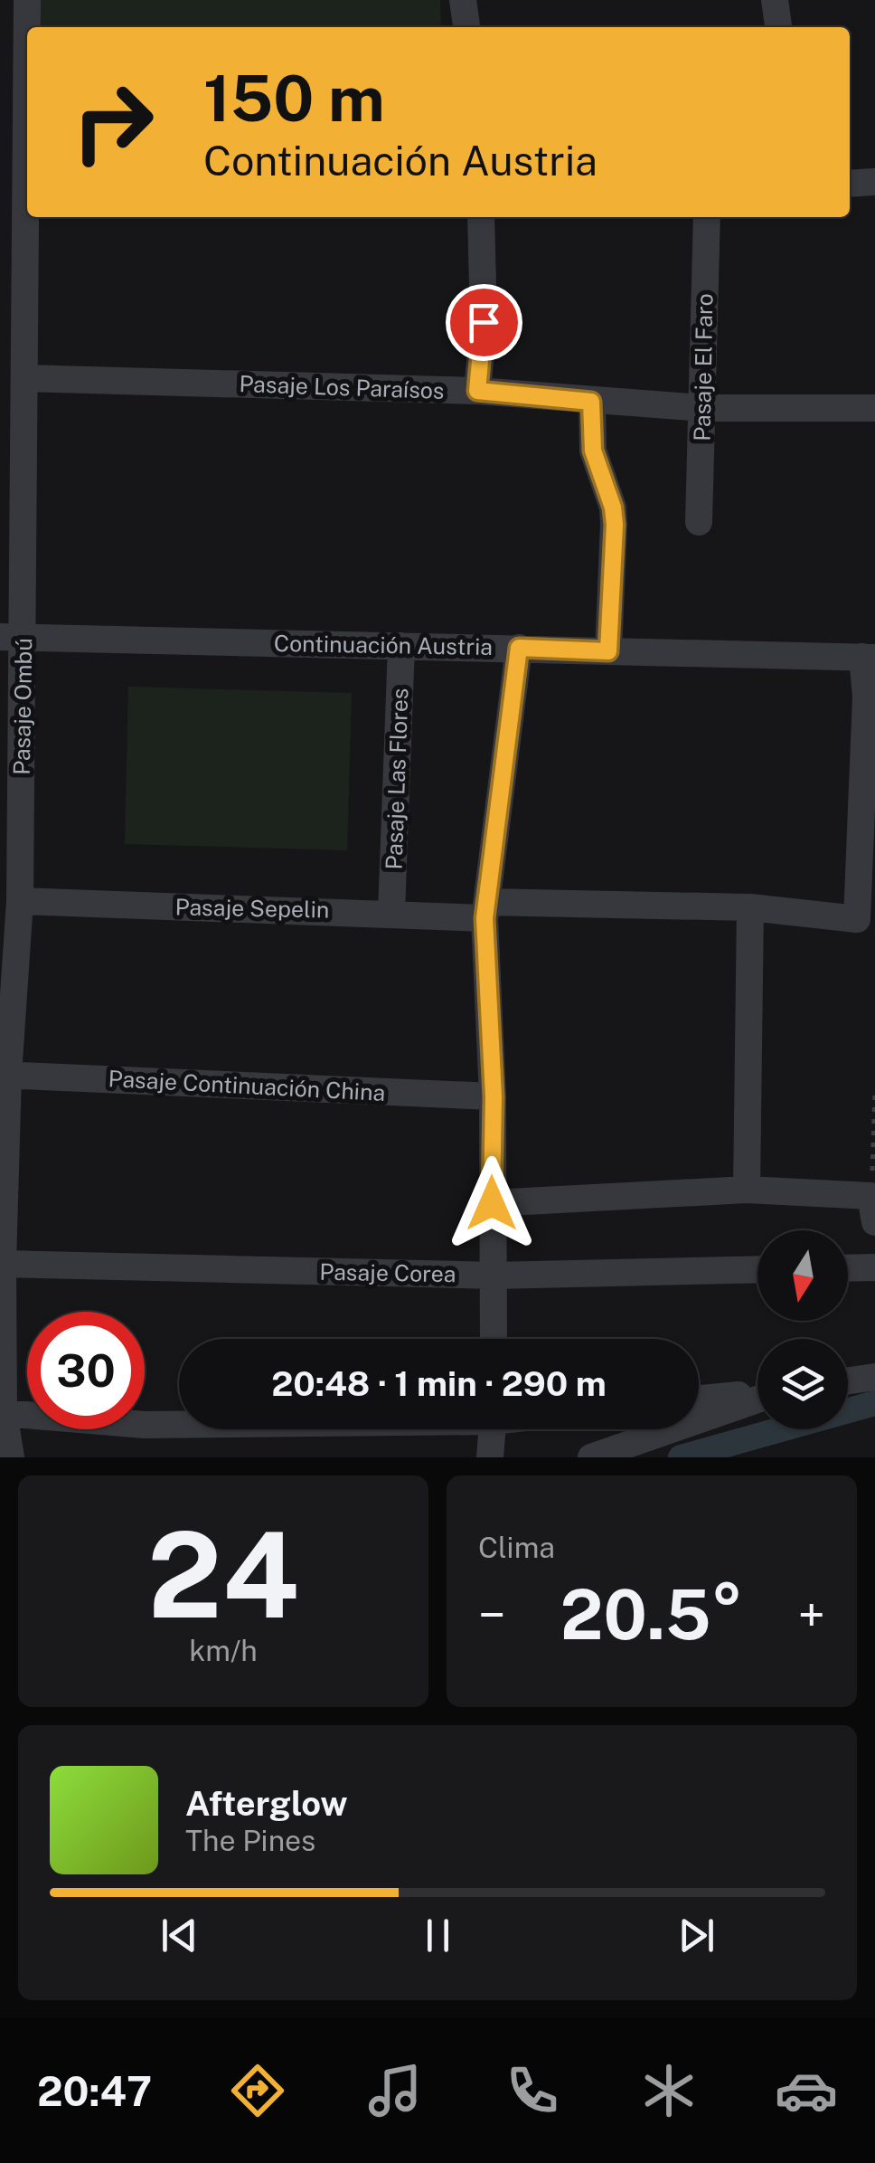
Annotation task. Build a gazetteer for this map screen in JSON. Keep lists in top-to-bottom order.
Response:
{
  "streets": {
    "street": [
      "Pasaje El Faro",
      "Pasaje Los Paraísos",
      "Continuación Austria",
      "Pasaje Ombú",
      "Pasaje Las Flores",
      "Pasaje Sepelin",
      "Pasaje Continuación China",
      "Pasaje Corea"
    ]
  },
  "crossings": [
    ["Pasaje El Faro", "Pasaje Los Paraísos"],
    ["Pasaje Los Paraísos", "Pasaje Ombú"],
    ["Continuación Austria", "Pasaje Ombú"],
    ["Continuación Austria", "Pasaje Las Flores"],
    ["Continuación Austria", "Pasaje Sepelin"],
    ["Pasaje Ombú", "Pasaje Sepelin"],
    ["Pasaje Ombú", "Pasaje Continuación China"],
    ["Pasaje Ombú", "Pasaje Corea"],
    ["Pasaje Las Flores", "Pasaje Sepelin"]
  ],
  "north": "bottom",
  "page": {
    "turn": ["150 m", "Continuación Austria"],
    "limit": "30",
    "trip": "20:48 · 1 min · 290 m",
    "tile": [
      ["24", "km/h"],
      "Clima"
    ],
    "heat": ["−", "20.5°", "+"],
    "song": ["Afterglow", "The Pines"],
    "tabs": "20:47"
  }
}
